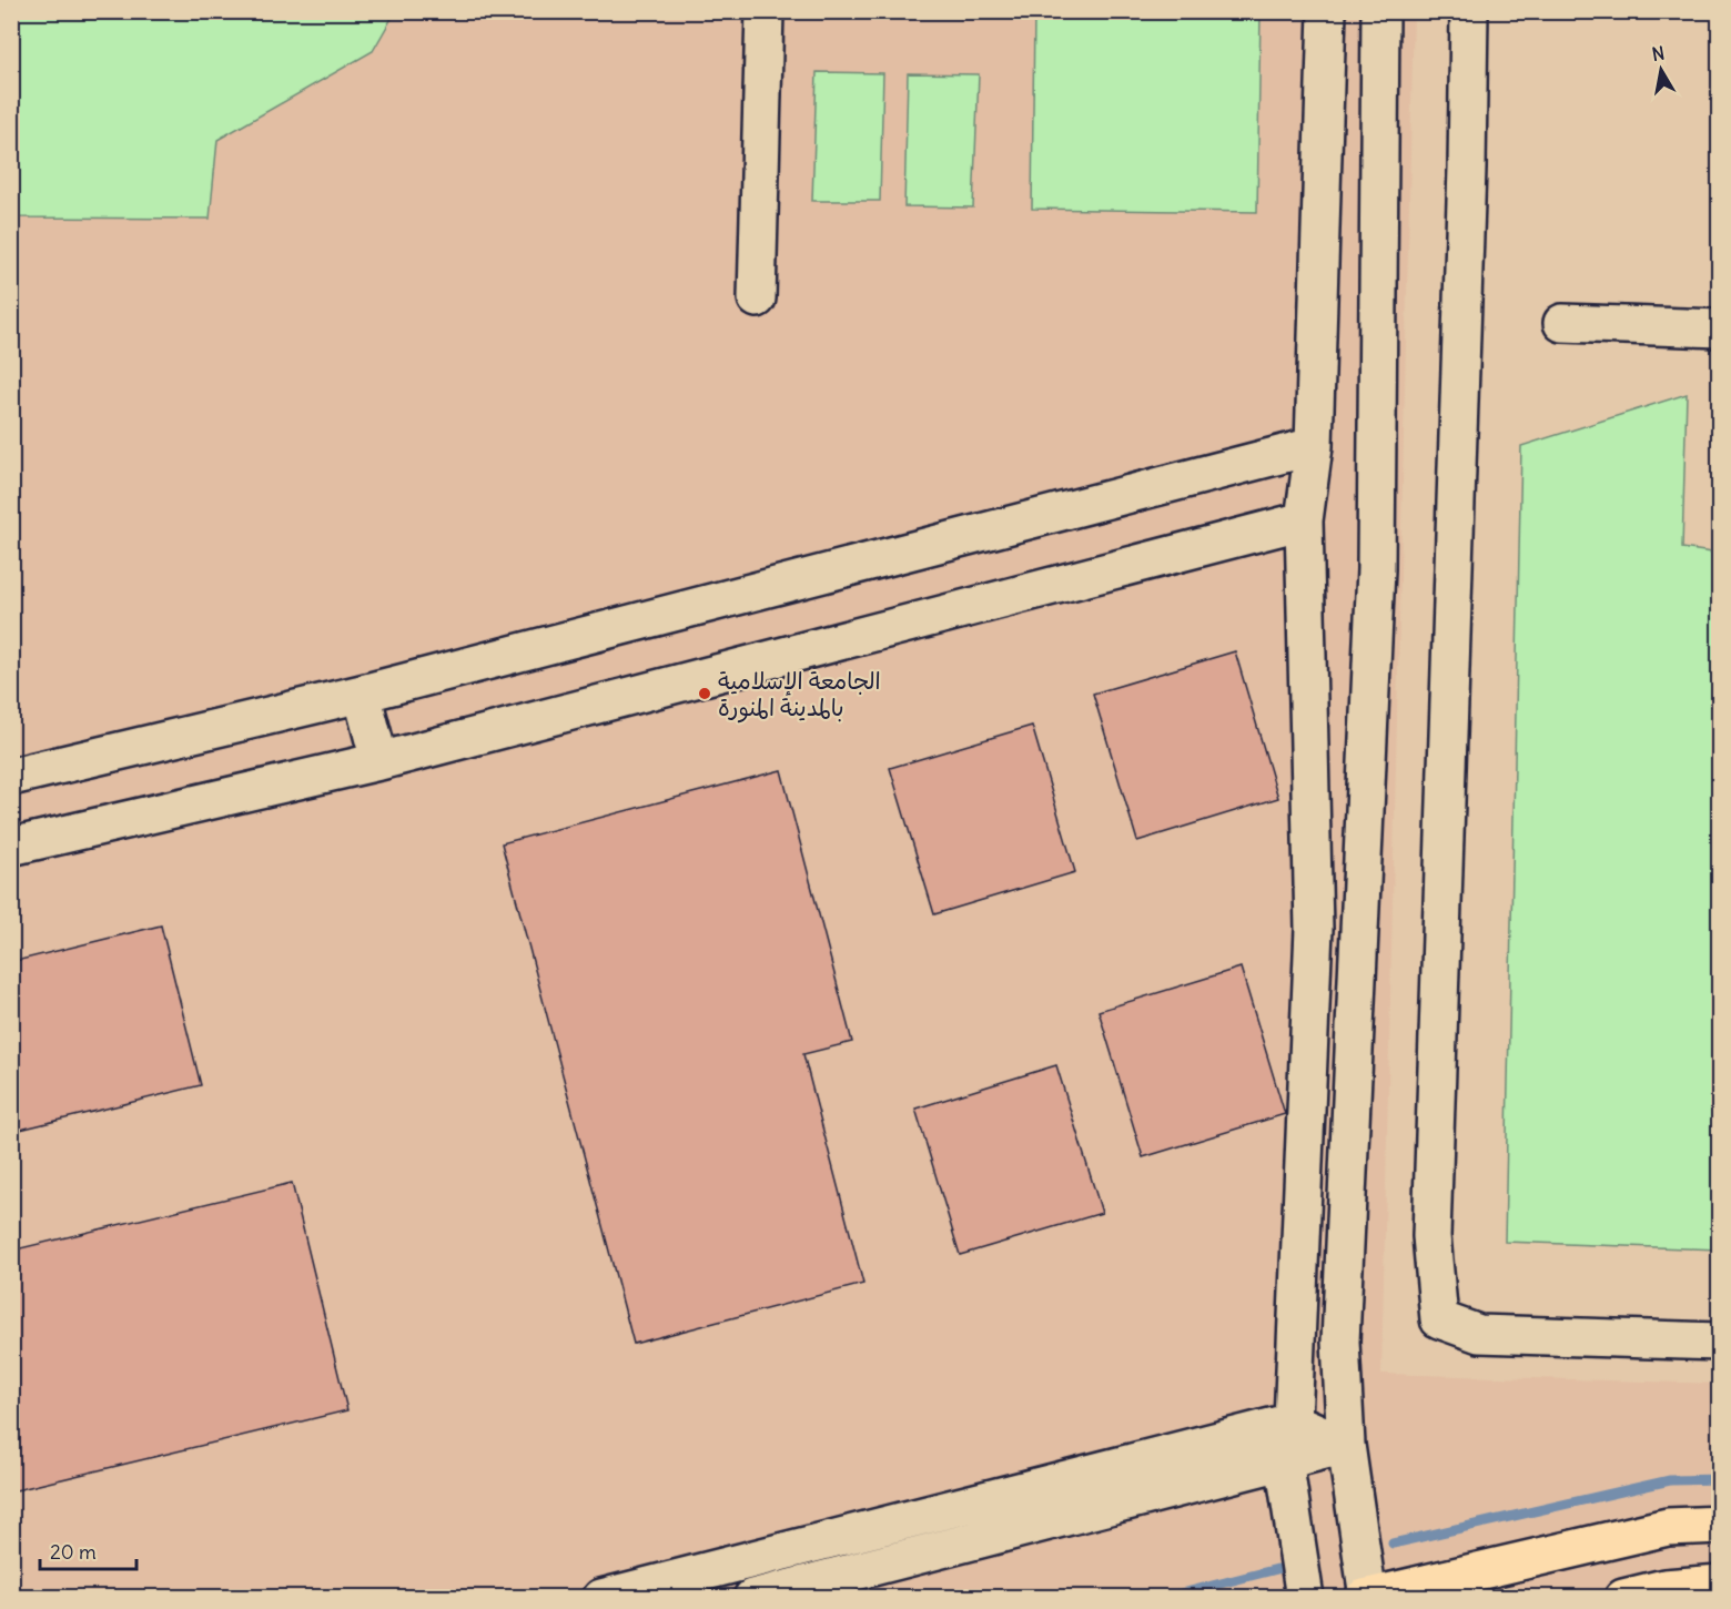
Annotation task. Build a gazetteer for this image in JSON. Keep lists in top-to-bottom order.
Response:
{
  "places": ["الجامعة الإسلامية بالمدينة المنورة"],
  "scale_bar": "20 m",
  "north": "top"
}
